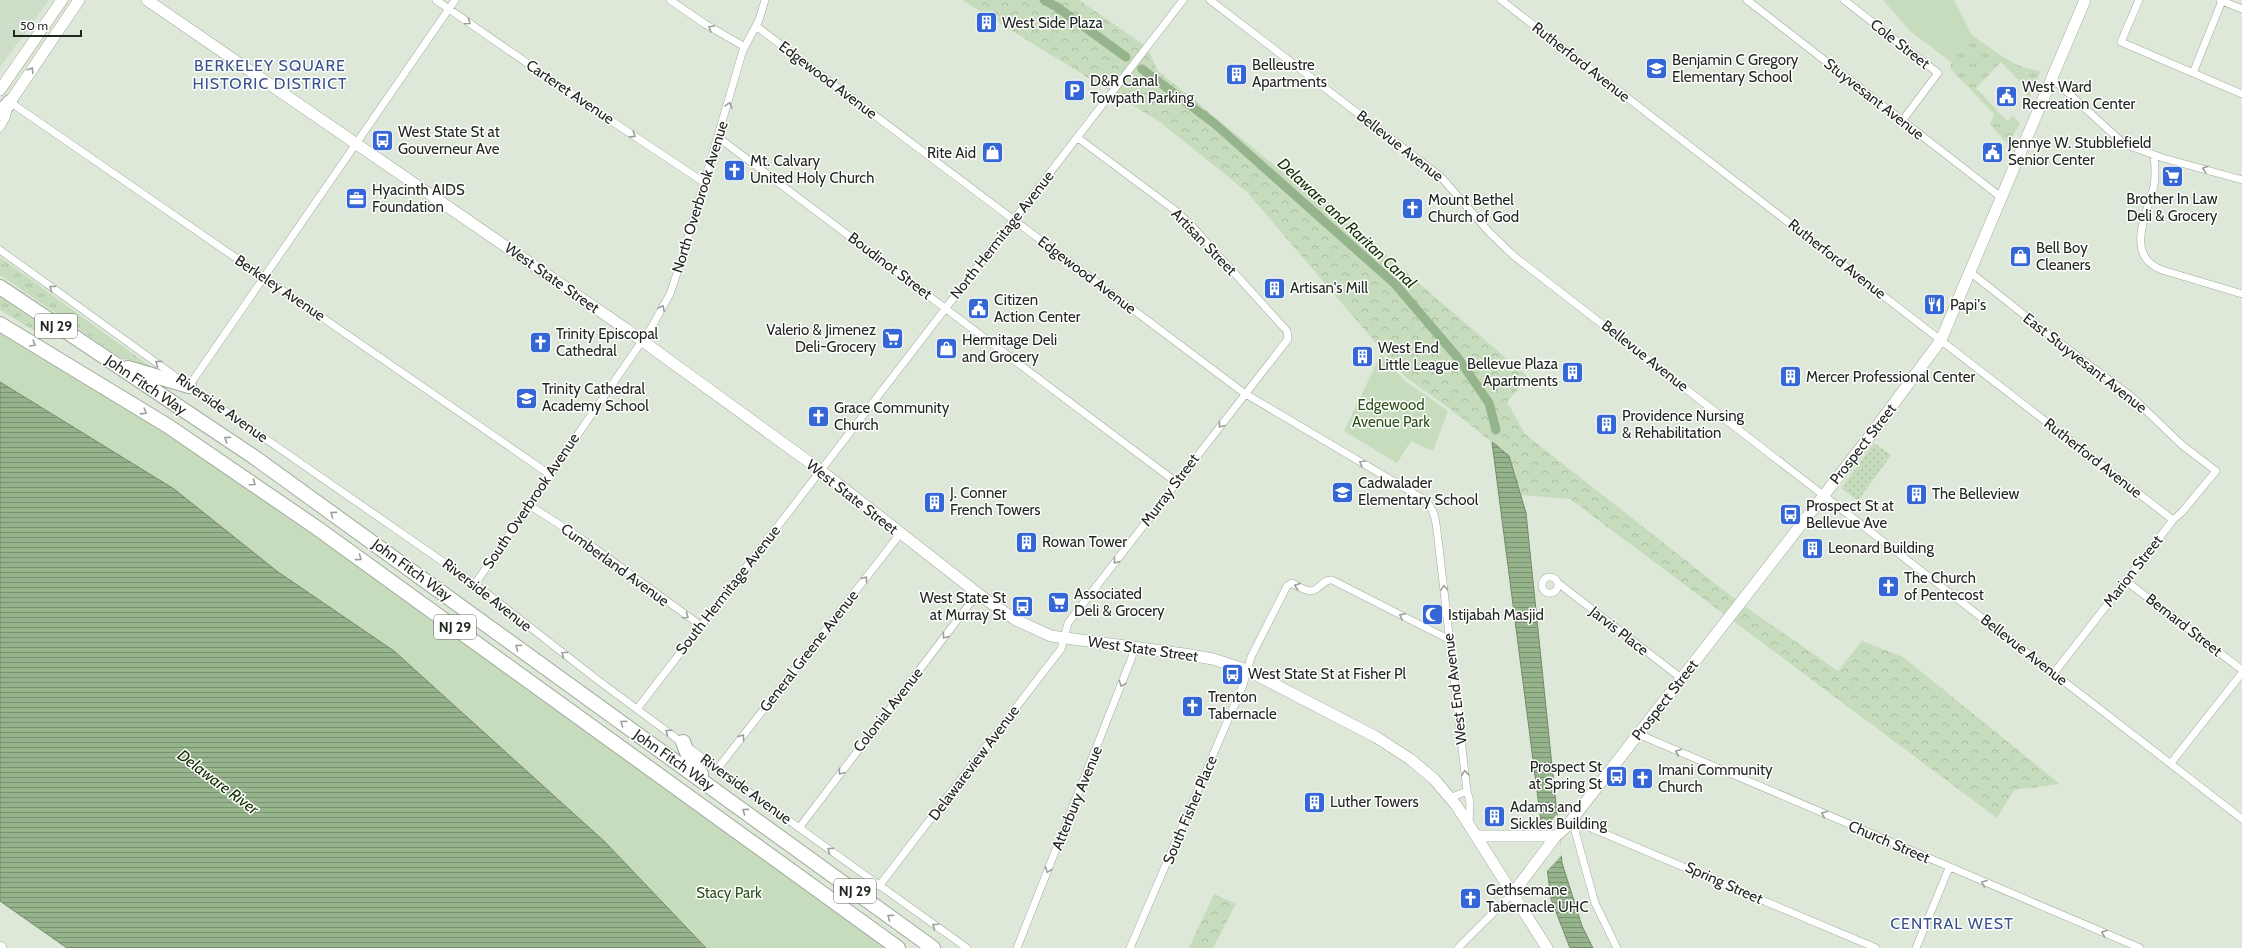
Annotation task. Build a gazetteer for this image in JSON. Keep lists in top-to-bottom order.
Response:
{
  "streets": {
    "highway": ["NJ 29", "John Fitch Way"],
    "street": [
      "Cole Street",
      "Rutherford Avenue",
      "Edgewood Avenue",
      "Carteret Avenue",
      "Stuyvesant Avenue",
      "Bellevue Avenue",
      "North Overbrook Avenue",
      "North Hermitage Avenue",
      "Artisan Street",
      "Boudinot Street",
      "West State Street",
      "Berkeley Avenue",
      "East Stuyvesant Avenue",
      "Riverside Avenue",
      "Prospect Street",
      "Murray Street",
      "South Overbrook Avenue",
      "Cumberland Avenue",
      "Marion Street",
      "South Hermitage Avenue",
      "Bernard Street",
      "Jarvis Place",
      "General Greene Avenue",
      "West End Avenue",
      "Colonial Avenue",
      "Delawareview Avenue",
      "Atterbury Avenue",
      "South Fisher Place",
      "Church Street",
      "Spring Street"
    ]
  },
  "crossings": [
    ["Cole Street", "Stuyvesant Avenue"],
    ["Rutherford Avenue", "Prospect Street"],
    ["Rutherford Avenue", "Marion Street"],
    ["Edgewood Avenue", "North Overbrook Avenue"],
    ["Edgewood Avenue", "North Hermitage Avenue"],
    ["Edgewood Avenue", "Murray Street"],
    ["Edgewood Avenue", "West End Avenue"],
    ["Carteret Avenue", "North Overbrook Avenue"],
    ["Stuyvesant Avenue", "Prospect Street"],
    ["Bellevue Avenue", "Prospect Street"],
    ["Bellevue Avenue", "Marion Street"],
    ["North Overbrook Avenue", "Boudinot Street"],
    ["North Overbrook Avenue", "West State Street"],
    ["North Overbrook Avenue", "South Overbrook Avenue"],
    ["North Hermitage Avenue", "Artisan Street"],
    ["North Hermitage Avenue", "Boudinot Street"],
    ["North Hermitage Avenue", "West State Street"],
    ["North Hermitage Avenue", "South Hermitage Avenue"],
    ["Artisan Street", "Murray Street"],
    ["Boudinot Street", "Murray Street"],
    ["West State Street", "Prospect Street"],
    ["West State Street", "Murray Street"],
    ["West State Street", "South Overbrook Avenue"],
    ["West State Street", "South Hermitage Avenue"],
    ["West State Street", "General Greene Avenue"],
    ["West State Street", "West End Avenue"],
    ["West State Street", "Colonial Avenue"],
    ["West State Street", "Delawareview Avenue"],
    ["West State Street", "Atterbury Avenue"],
    ["West State Street", "South Fisher Place"],
    ["Berkeley Avenue", "South Overbrook Avenue"],
    ["East Stuyvesant Avenue", "Prospect Street"],
    ["East Stuyvesant Avenue", "Marion Street"],
    ["Riverside Avenue", "South Overbrook Avenue"],
    ["Riverside Avenue", "South Hermitage Avenue"],
    ["Riverside Avenue", "General Greene Avenue"],
    ["Riverside Avenue", "Colonial Avenue"],
    ["Riverside Avenue", "Delawareview Avenue"],
    ["Prospect Street", "Jarvis Place"],
    ["Prospect Street", "Church Street"],
    ["Prospect Street", "Spring Street"],
    ["Murray Street", "Delawareview Avenue"],
    ["South Overbrook Avenue", "Cumberland Avenue"],
    ["Cumberland Avenue", "South Hermitage Avenue"],
    ["Marion Street", "Bernard Street"],
    ["West End Avenue", "South Fisher Place"]
  ],
  "one_way": [
    "Carteret Avenue",
    "North Overbrook Avenue",
    "Riverside Avenue",
    "Murray Street",
    "Cumberland Avenue",
    "General Greene Avenue",
    "West End Avenue",
    "Colonial Avenue",
    "Atterbury Avenue",
    "Church Street"
  ],
  "districts": ["BERKELEY SQUARE HISTORIC DISTRICT", "CENTRAL WEST"],
  "water": ["Delaware and Raritan Canal", "Delaware River"],
  "parks": ["Edgewood Avenue Park", "Stacy Park"],
  "places": {
    "building": [
      "West Side Plaza",
      "Belleustre Apartments",
      "Artisan's Mill",
      "West End Little League",
      "Bellevue Plaza Apartments",
      "Mercer Professional Center",
      "Providence Nursing & Rehabilitation",
      "The Belleview",
      "J. Conner French Towers",
      "Rowan Tower",
      "Leonard Building",
      "Luther Towers",
      "Adams and Sickles Building"
    ],
    "school or university": ["Benjamin C Gregory Elementary School", "Trinity Cathedral Academy School", "Cadwalader Elementary School"],
    "parking": ["D&R Canal Towpath Parking"],
    "public building": ["West Ward Recreation Center", "Jennye W. Stubblefield Senior Center", "Citizen Action Center"],
    "bus stop": [
      "West State St at Gouverneur Ave",
      "Prospect St at Bellevue Ave",
      "West State St at Murray St",
      "West State St at Fisher Pl",
      "Prospect St at Spring St"
    ],
    "shop": ["Rite Aid", "Bell Boy Cleaners", "Hermitage Deli and Grocery"],
    "church": [
      "Mt. Calvary United Holy Church",
      "Mount Bethel Church of God",
      "Trinity Episcopal Cathedral",
      "Grace Community Church",
      "The Church of Pentecost",
      "Trenton Tabernacle",
      "Imani Community Church",
      "Gethsemane Tabernacle UHC"
    ],
    "supermarket": ["Brother In Law Deli & Grocery", "Valerio & Jimenez Deli-Grocery", "Associated Deli & Grocery"],
    "office": ["Hyacinth AIDS Foundation"],
    "restaurant": ["Papi's"],
    "mosque": ["Istijabah Masjid"]
  },
  "scale_bar": "50 m"
}
